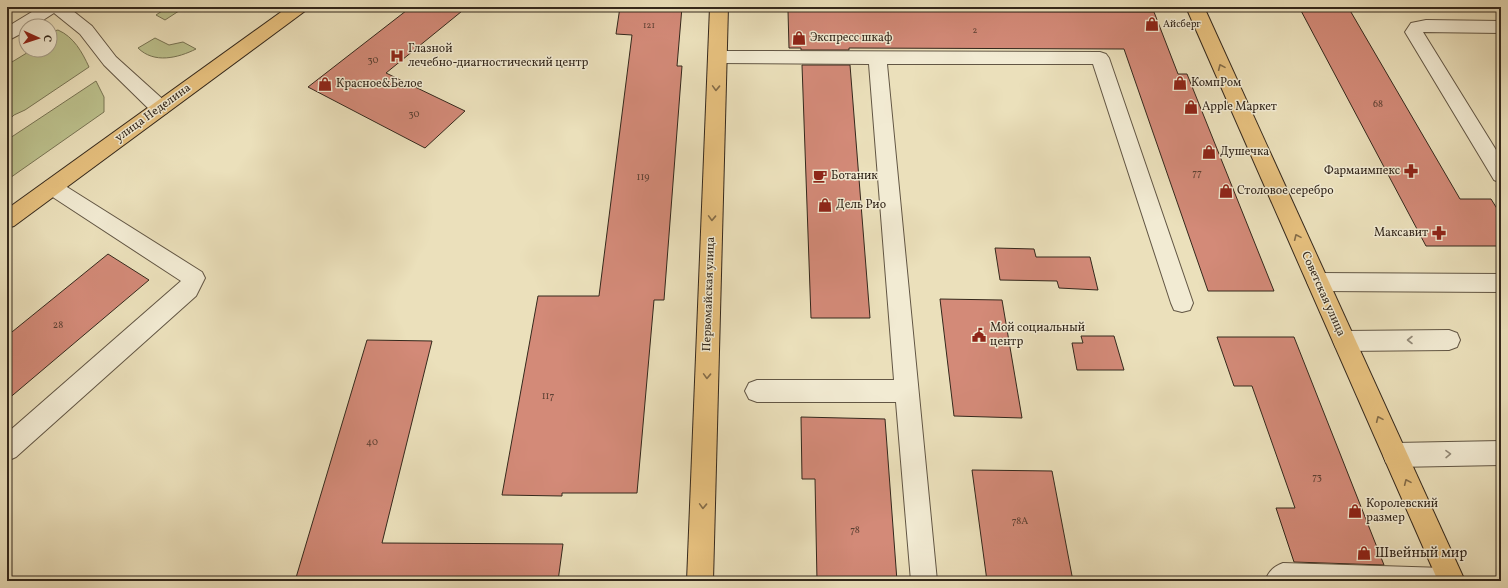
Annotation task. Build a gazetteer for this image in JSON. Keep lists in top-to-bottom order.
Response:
{
  "streets": {
    "main road": ["улица Неделина", "Первомайская улица", "Советская улица"]
  },
  "one_way": ["Первомайская улица", "Советская улица"],
  "places": {
    "shop": [
      "Айсберг",
      "Экспресс шкаф",
      "КомпРом",
      "Красное&Белое",
      "Apple Маркет",
      "Душечка",
      "Столовое серебро",
      "Дель Рио",
      "Королевский размер",
      "Швейный мир"
    ],
    "hospital": ["Глазной лечебно-диагностический центр"],
    "pharmacy": ["Фармаимпекс", "Максавит"],
    "cafe": ["Ботаник"],
    "public building": ["Мой социальный центр"]
  },
  "house_numbers": [
    "121",
    "2",
    "30",
    "68",
    "30",
    "77",
    "119",
    "28",
    "117",
    "40",
    "73",
    "78А",
    "78"
  ],
  "north": "right"
}
